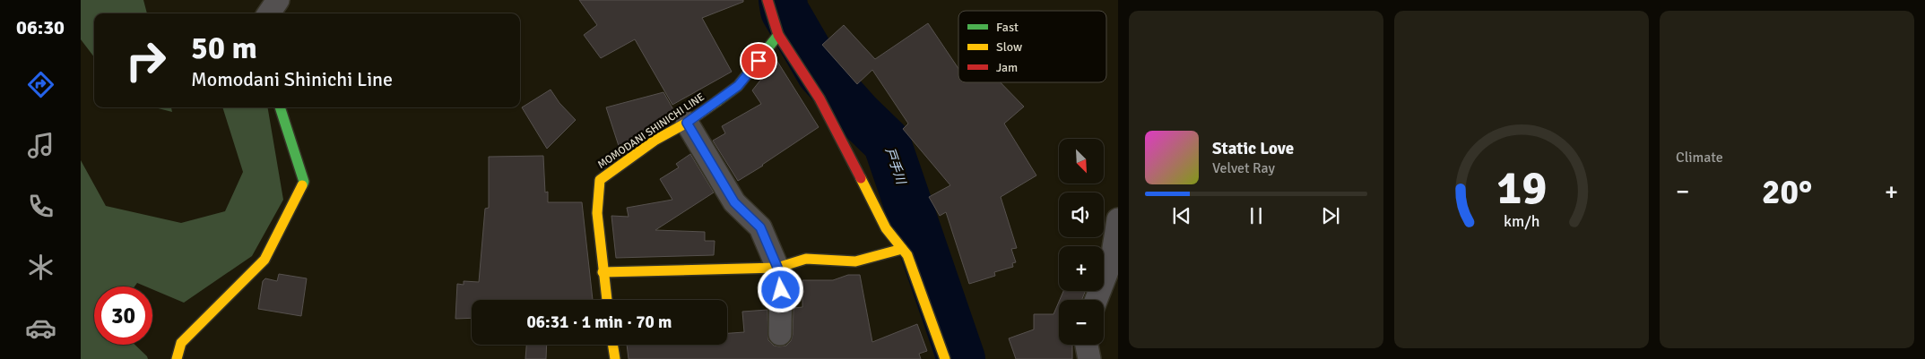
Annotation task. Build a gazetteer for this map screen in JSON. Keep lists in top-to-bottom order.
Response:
{
  "streets": {
    "street": ["MOMODANI SHINICHI LINE"]
  },
  "water": ["戸手川"],
  "legend": ["Fast", "Slow", "Jam"],
  "north": "bottom right",
  "page": {
    "tabs": "06:30",
    "tile": "Climate",
    "turn": ["50 m", "Momodani Shinichi Line"],
    "song": ["Static Love", "Velvet Ray"],
    "map_buttons": ["+", "−"],
    "heat": ["−", "20°", "+"],
    "limit": "30",
    "trip": "06:31 · 1 min · 70 m",
    "gauge": ["19", "km/h"]
  }
}
